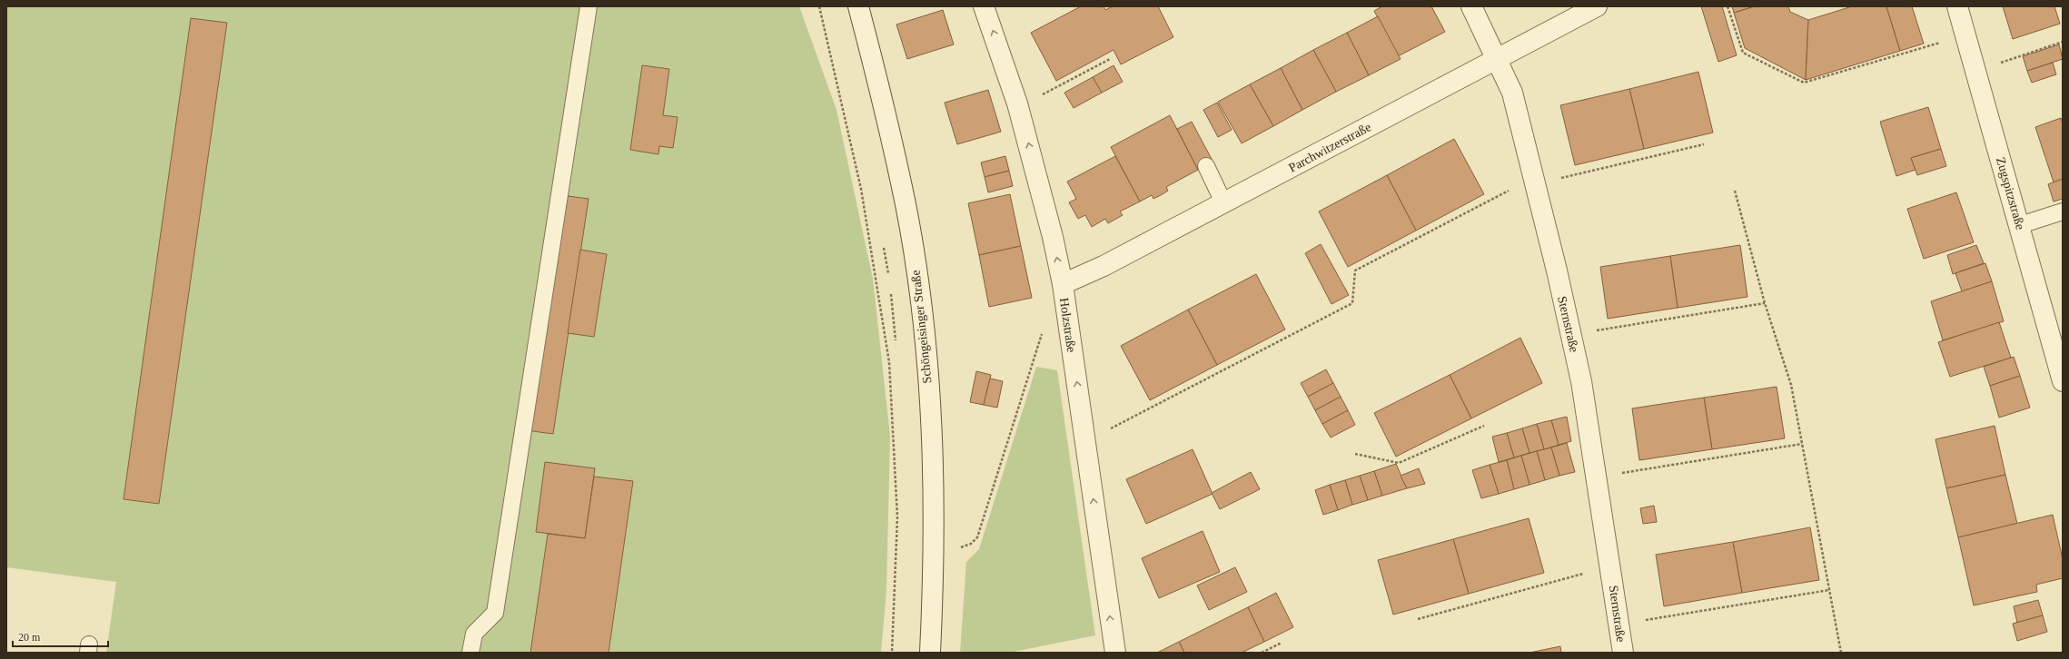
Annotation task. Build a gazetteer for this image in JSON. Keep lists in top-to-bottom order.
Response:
{
  "streets": {
    "street": [
      "Parchwitzerstraße",
      "Zugspitzstraße",
      "Sternstraße",
      "Holzstraße",
      "Schöngeisinger Straße"
    ]
  },
  "crossings": [
    ["Parchwitzerstraße", "Sternstraße"],
    ["Parchwitzerstraße", "Holzstraße"]
  ],
  "one_way": ["Holzstraße"],
  "scale_bar": "20 m"
}
